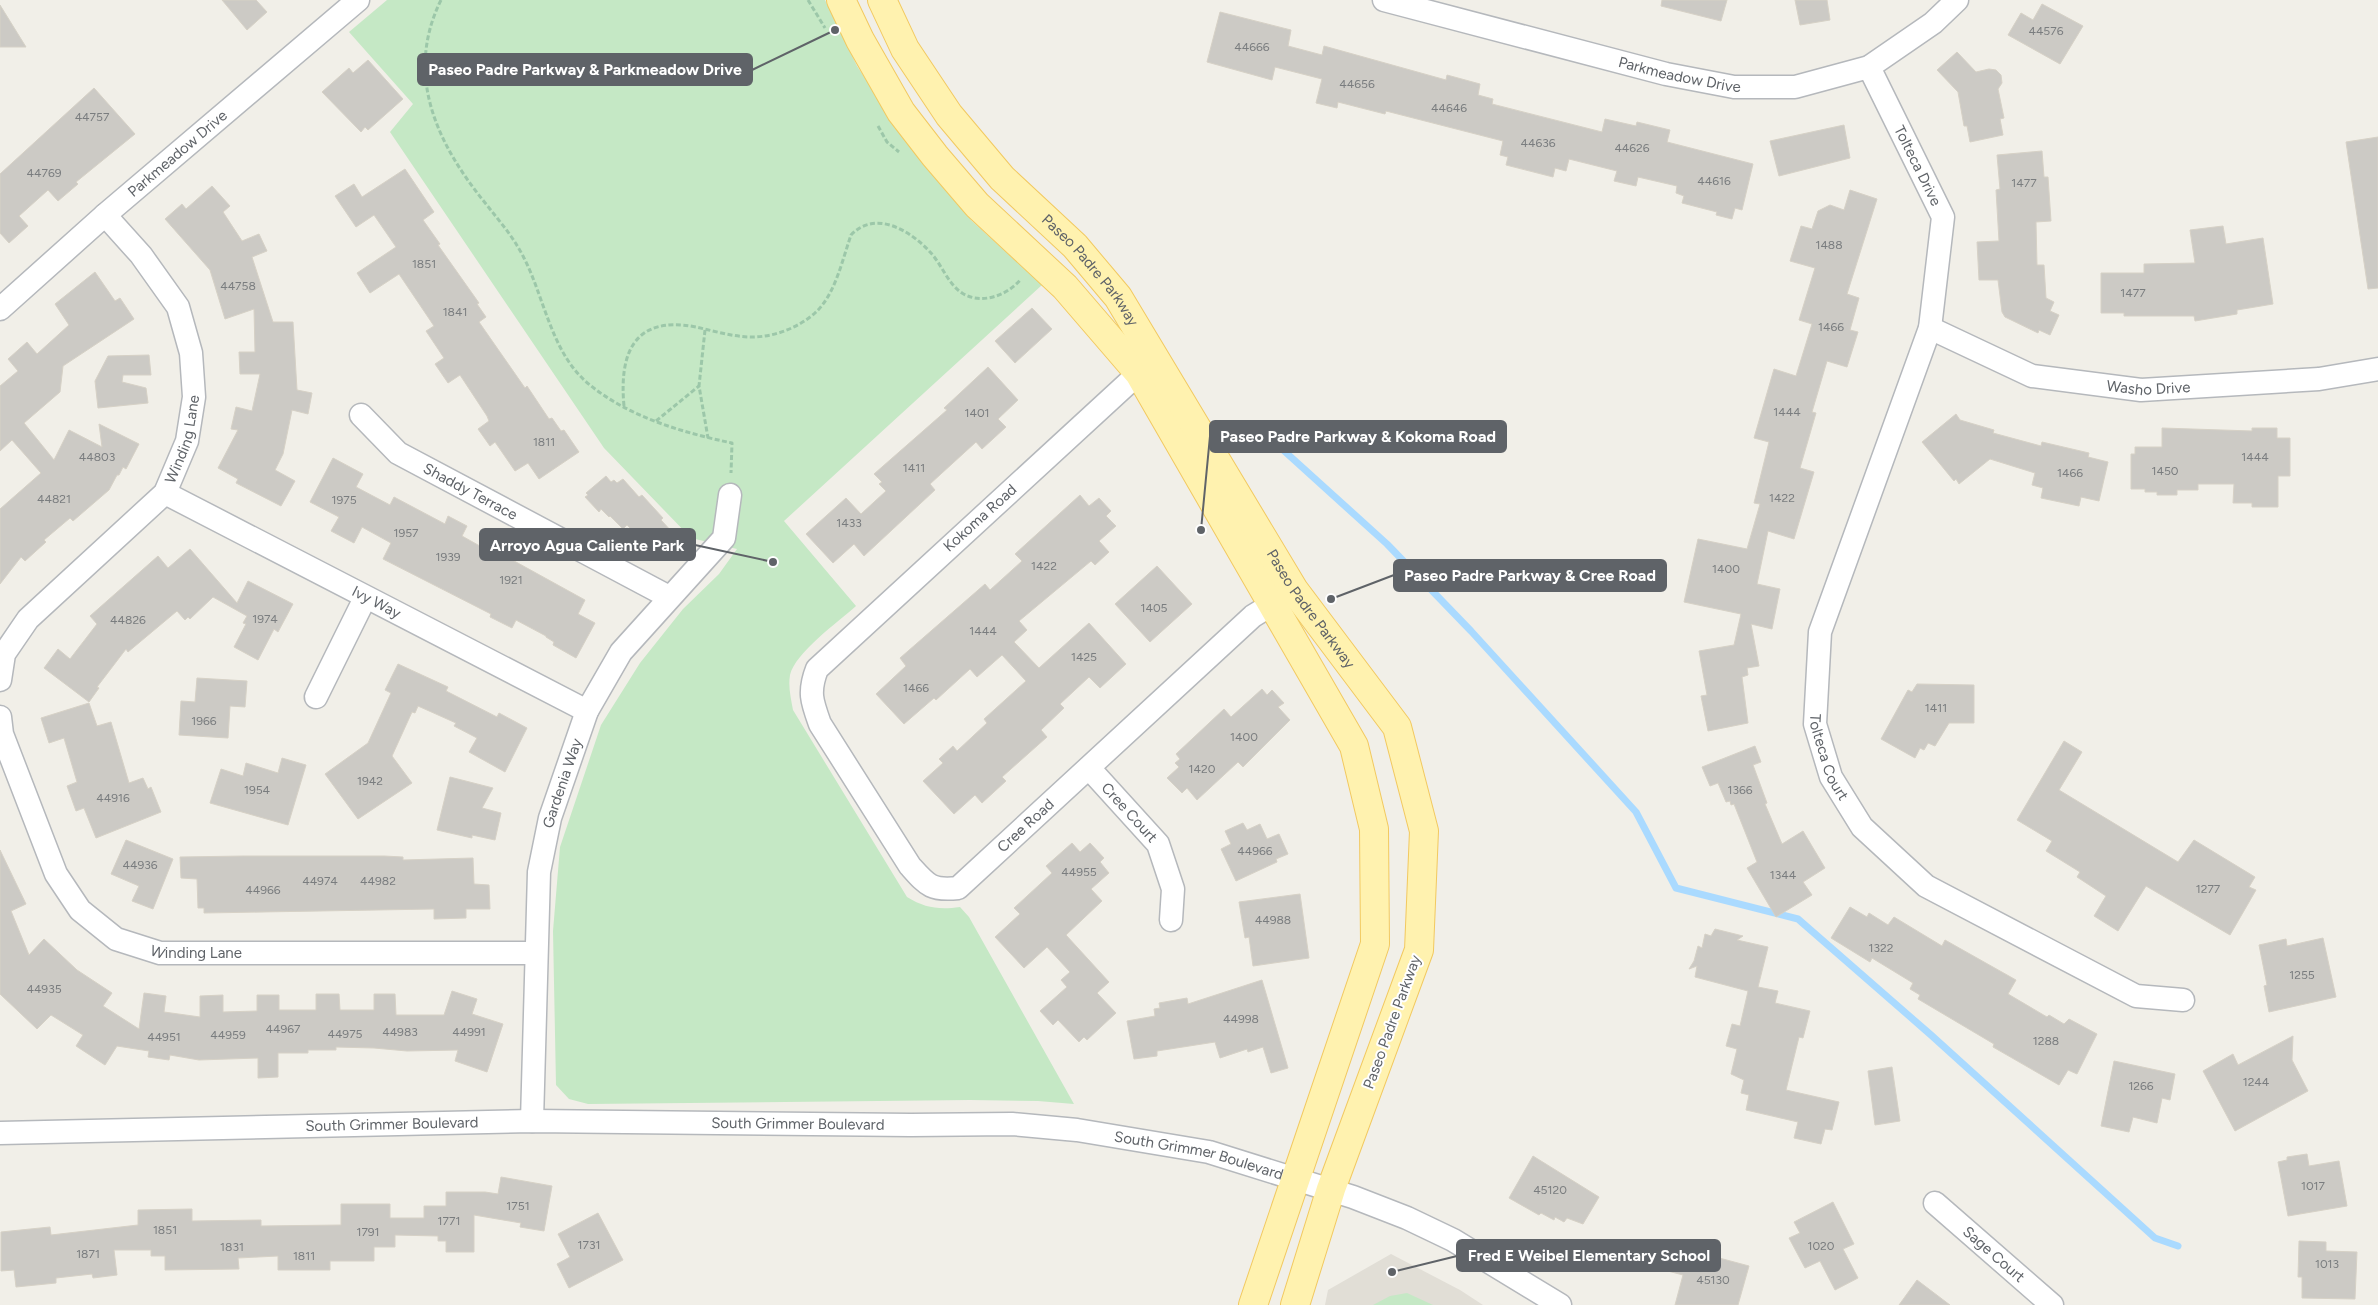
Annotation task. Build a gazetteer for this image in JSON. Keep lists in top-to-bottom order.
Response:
{
  "streets": {
    "main road": ["Paseo Padre Parkway"],
    "street": [
      "Parkmeadow Drive",
      "Tolteca Drive",
      "Washo Drive",
      "Winding Lane",
      "Shaddy Terrace",
      "Kokoma Road",
      "Ivy Way",
      "Tolteca Court",
      "Gardenia Way",
      "Cree Court",
      "Cree Road",
      "South Grimmer Boulevard",
      "Sage Court"
    ]
  },
  "crossings": [
    ["Parkmeadow Drive", "Tolteca Drive"],
    ["Parkmeadow Drive", "Winding Lane"],
    ["Tolteca Drive", "Washo Drive"],
    ["Tolteca Drive", "Tolteca Court"],
    ["Paseo Padre Parkway", "Kokoma Road"],
    ["Paseo Padre Parkway", "Cree Road"],
    ["Paseo Padre Parkway", "South Grimmer Boulevard"],
    ["Washo Drive", "Tolteca Court"],
    ["Winding Lane", "Ivy Way"],
    ["Winding Lane", "Gardenia Way"],
    ["Shaddy Terrace", "Gardenia Way"],
    ["Kokoma Road", "Cree Road"],
    ["Ivy Way", "Gardenia Way"],
    ["Gardenia Way", "South Grimmer Boulevard"],
    ["Cree Court", "Cree Road"]
  ],
  "places": [
    "Paseo Padre Parkway & Parkmeadow Drive",
    "Paseo Padre Parkway & Kokoma Road",
    "Arroyo Agua Caliente Park",
    "Paseo Padre Parkway & Cree Road",
    "Fred E Weibel Elementary School"
  ],
  "house_numbers": [
    "44576",
    "44666",
    "44656",
    "44646",
    "44757",
    "44636",
    "44626",
    "44769",
    "44616",
    "1477",
    "1488",
    "1851",
    "44758",
    "1477",
    "1841",
    "1466",
    "1444",
    "1401",
    "1811",
    "44803",
    "1444",
    "1411",
    "1450",
    "1466",
    "1422",
    "44821",
    "1975",
    "1433",
    "1957",
    "1939",
    "1422",
    "1400",
    "1921",
    "1405",
    "1974",
    "44826",
    "1444",
    "1425",
    "1466",
    "1411",
    "1966",
    "1400",
    "1420",
    "1942",
    "1954",
    "1366",
    "44916",
    "44966",
    "44936",
    "44955",
    "1344",
    "44974",
    "44982",
    "1277",
    "44966",
    "44988",
    "1322",
    "1255",
    "44935",
    "44998",
    "44967",
    "44983",
    "44991",
    "44975",
    "44959",
    "44951",
    "1288",
    "1244",
    "1266",
    "1017",
    "45120",
    "1751",
    "1771",
    "1851",
    "1791",
    "1731",
    "1020",
    "1831",
    "1871",
    "1811",
    "1013",
    "45130"
  ]
}
